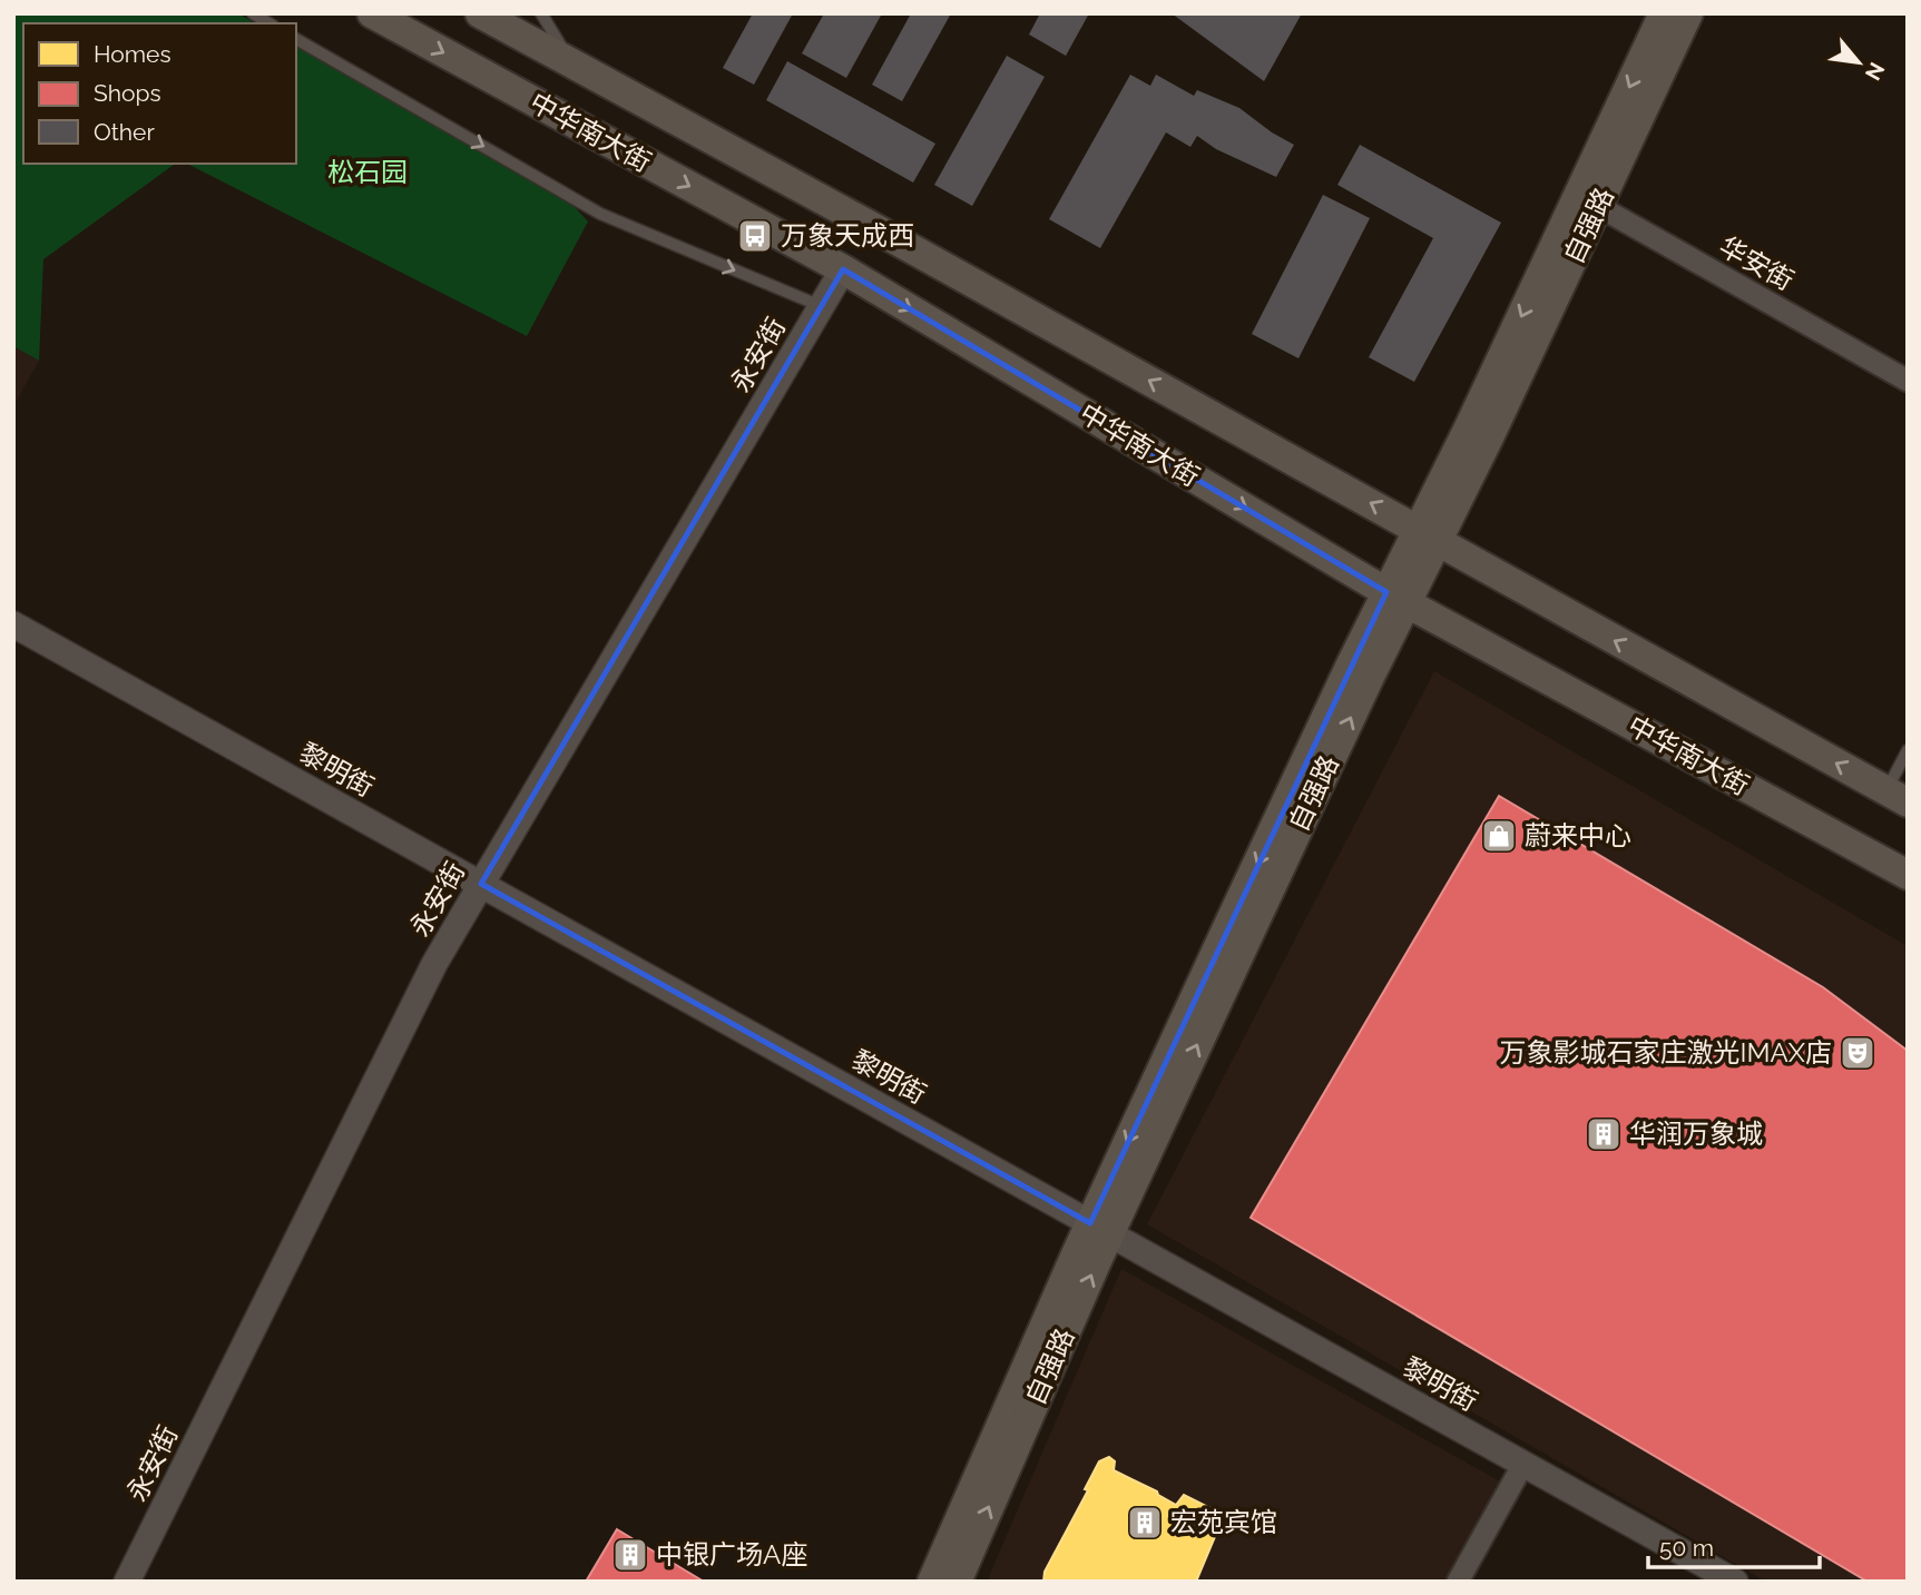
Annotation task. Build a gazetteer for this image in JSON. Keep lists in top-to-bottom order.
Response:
{
  "streets": {
    "main road": ["中华南大街", "自强路"],
    "street": ["华安街", "永安街", "黎明街"]
  },
  "crossings": [
    ["中华南大街", "自强路"],
    ["中华南大街", "永安街"],
    ["自强路", "华安街"],
    ["自强路", "黎明街"],
    ["永安街", "黎明街"]
  ],
  "parks": ["松石园"],
  "places": {
    "bus stop": ["万象天成西"],
    "shop": ["蔚来中心"],
    "theatre": ["万象影城石家庄激光IMAX店"],
    "building": ["华润万象城", "宏苑宾馆", "中银广场A座"]
  },
  "legend": ["Homes", "Shops", "Other"],
  "scale_bar": "50 m",
  "north": "bottom right"
}
